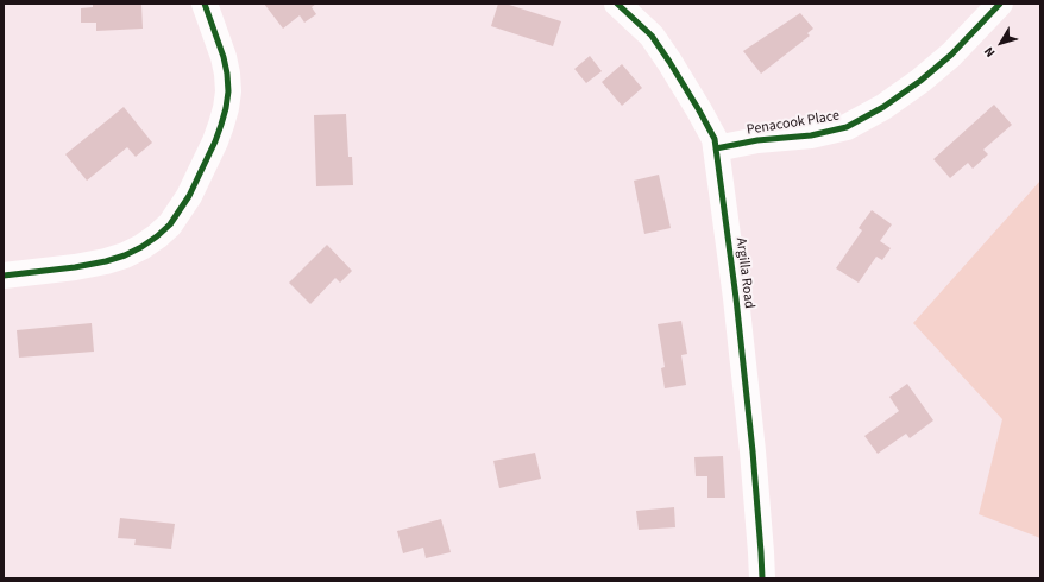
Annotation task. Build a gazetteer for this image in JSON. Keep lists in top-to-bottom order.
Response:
{
  "streets": {
    "street": ["Penacook Place", "Argilla Road"]
  },
  "crossings": [
    ["Penacook Place", "Argilla Road"]
  ],
  "north": "bottom left"
}
